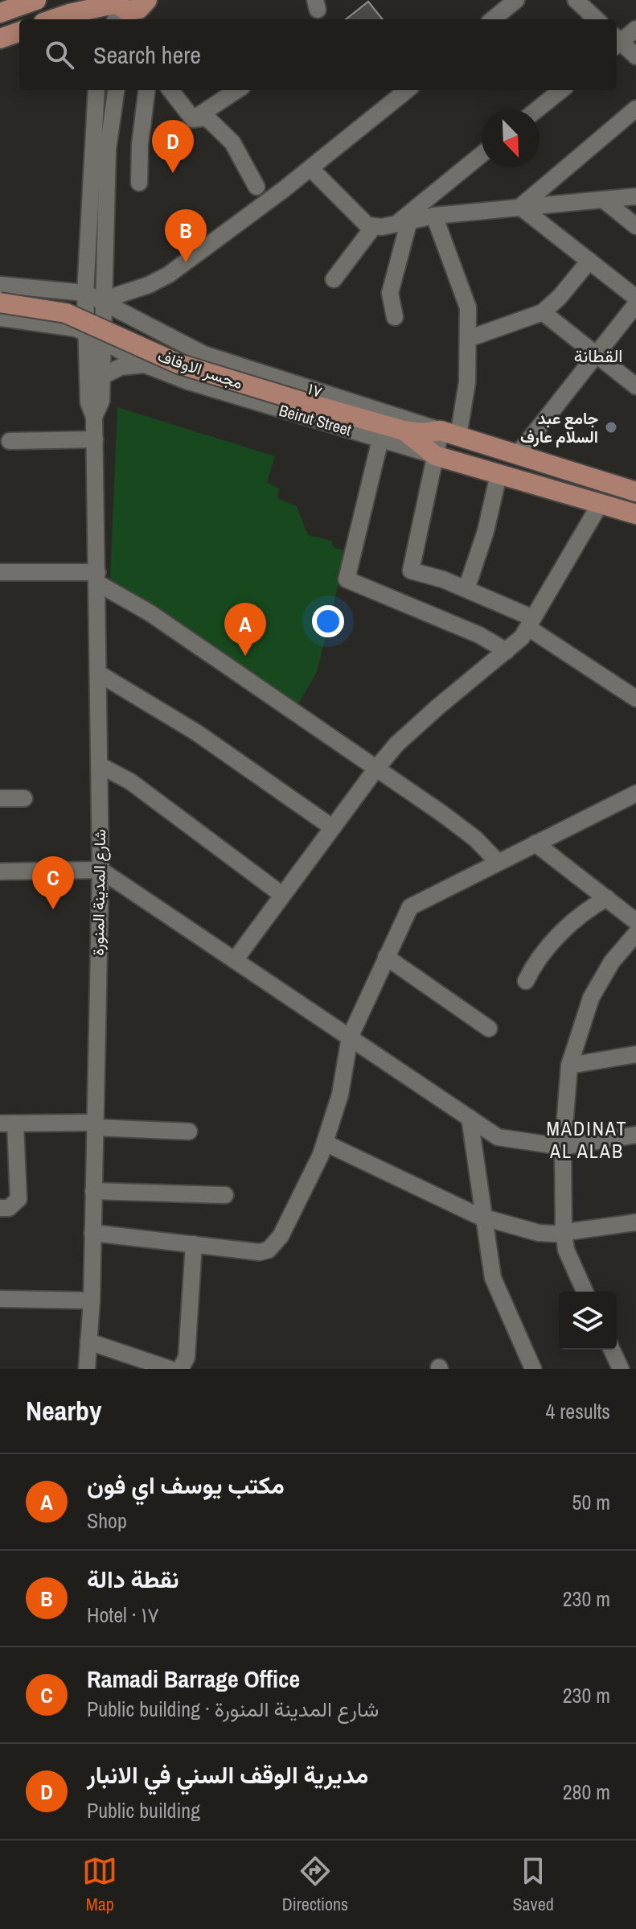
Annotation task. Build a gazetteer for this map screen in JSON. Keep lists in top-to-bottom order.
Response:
{
  "streets": {
    "main road": ["مجسر الاوقاف", "١٧", "Beirut Street"],
    "street": ["شارع المدينة المنورة"]
  },
  "crossings": [
    ["مجسر الاوقاف", "١٧"],
    ["مجسر الاوقاف", "Beirut Street"]
  ],
  "districts": ["القطانة", "MADINAT AL ALAB"],
  "places": ["جامع عبد السلام عارف"],
  "north": "bottom right",
  "page": {
    "search": "Search here",
    "pins": [
      "D",
      "B",
      "A",
      "C"
    ],
    "heading": ["Nearby", "4 results"],
    "list": [
      {
        "mark": "A",
        "name": "مكتب يوسف اي فون",
        "note": "Shop",
        "value": "50 m"
      },
      {
        "mark": "B",
        "name": "نقطة دالة",
        "note": "Hotel · ١٧",
        "value": "230 m"
      },
      {
        "mark": "C",
        "name": "Ramadi Barrage Office",
        "note": "Public building · شارع المدينة المنورة",
        "value": "230 m"
      },
      {
        "mark": "D",
        "name": "مديرية الوقف السني في الانبار",
        "note": "Public building",
        "value": "280 m"
      }
    ],
    "nav": ["Map", "Directions", "Saved"]
  }
}
